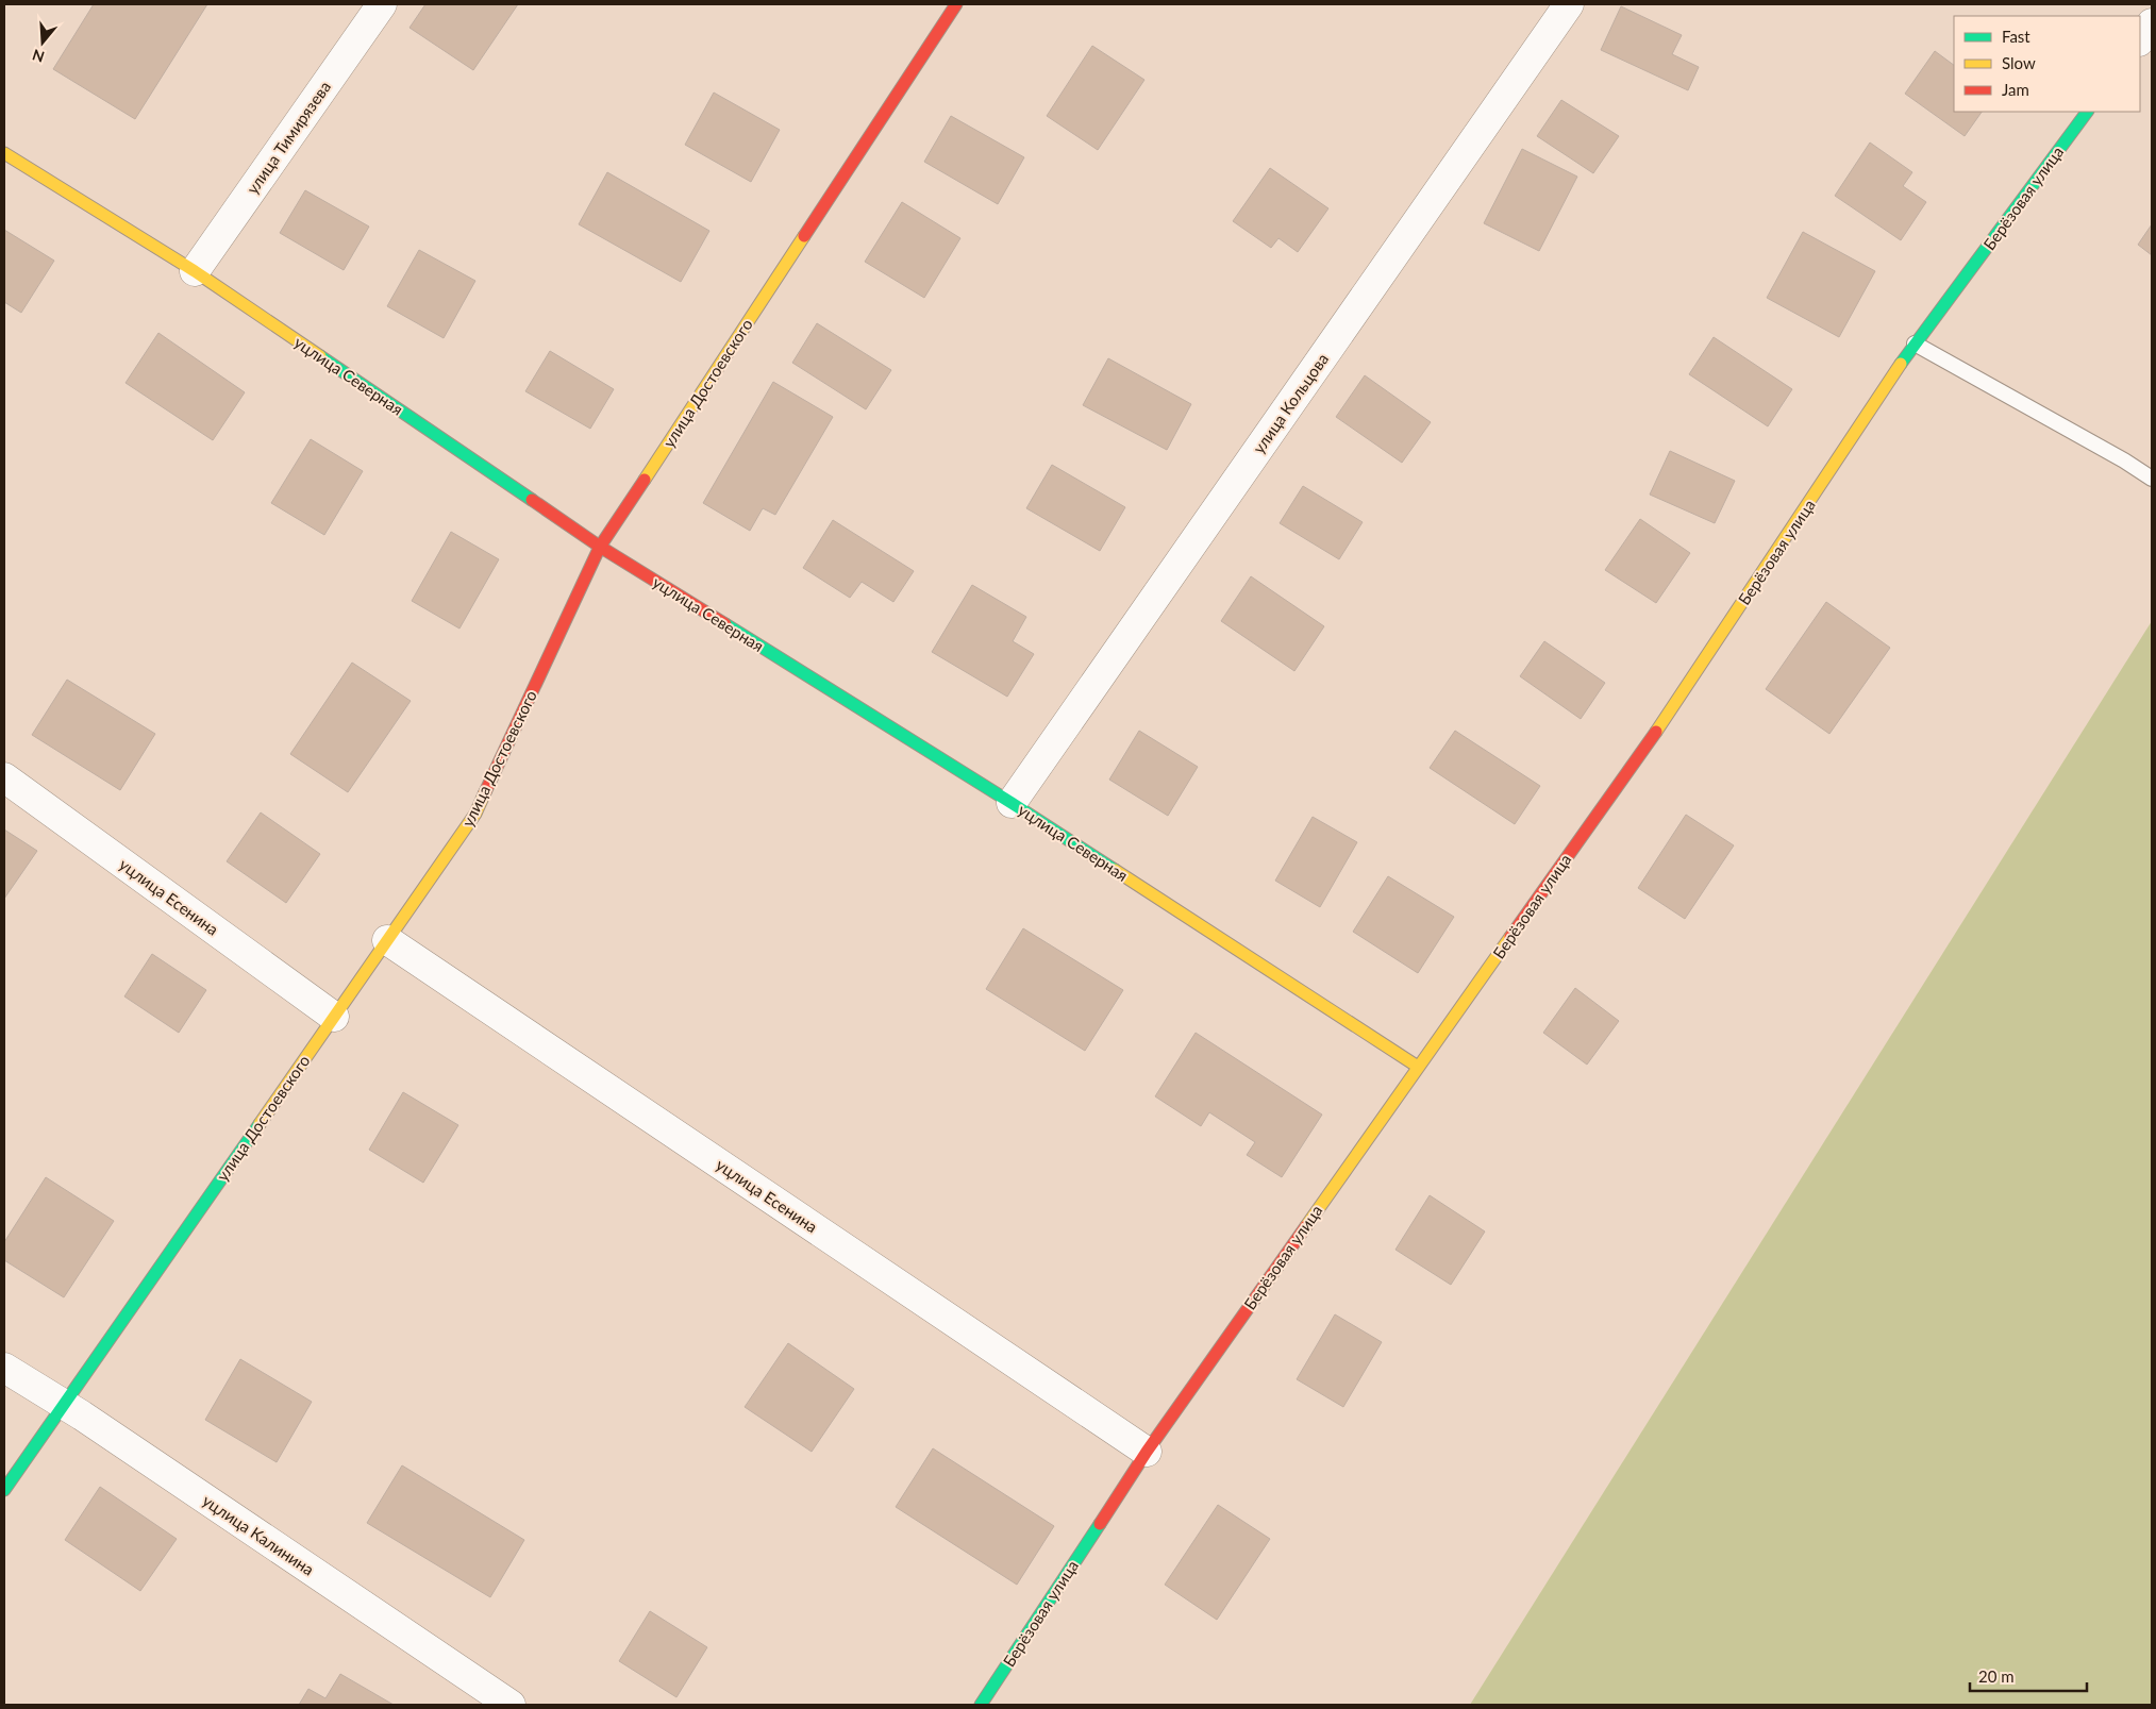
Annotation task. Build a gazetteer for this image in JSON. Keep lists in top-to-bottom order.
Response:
{
  "streets": {
    "street": [
      "улица Тимирязева",
      "Берёзовая улица",
      "уцлица Северная",
      "улица Достоевского",
      "улица Кольцова",
      "уцлица Есенина",
      "уцлица Калинина"
    ]
  },
  "crossings": [
    ["улица Тимирязева", "уцлица Северная"],
    ["Берёзовая улица", "уцлица Северная"],
    ["Берёзовая улица", "уцлица Есенина"],
    ["уцлица Северная", "улица Достоевского"],
    ["уцлица Северная", "улица Кольцова"],
    ["улица Достоевского", "уцлица Есенина"],
    ["улица Достоевского", "уцлица Калинина"]
  ],
  "legend": ["Fast", "Slow", "Jam"],
  "scale_bar": "20 m",
  "north": "bottom"
}
